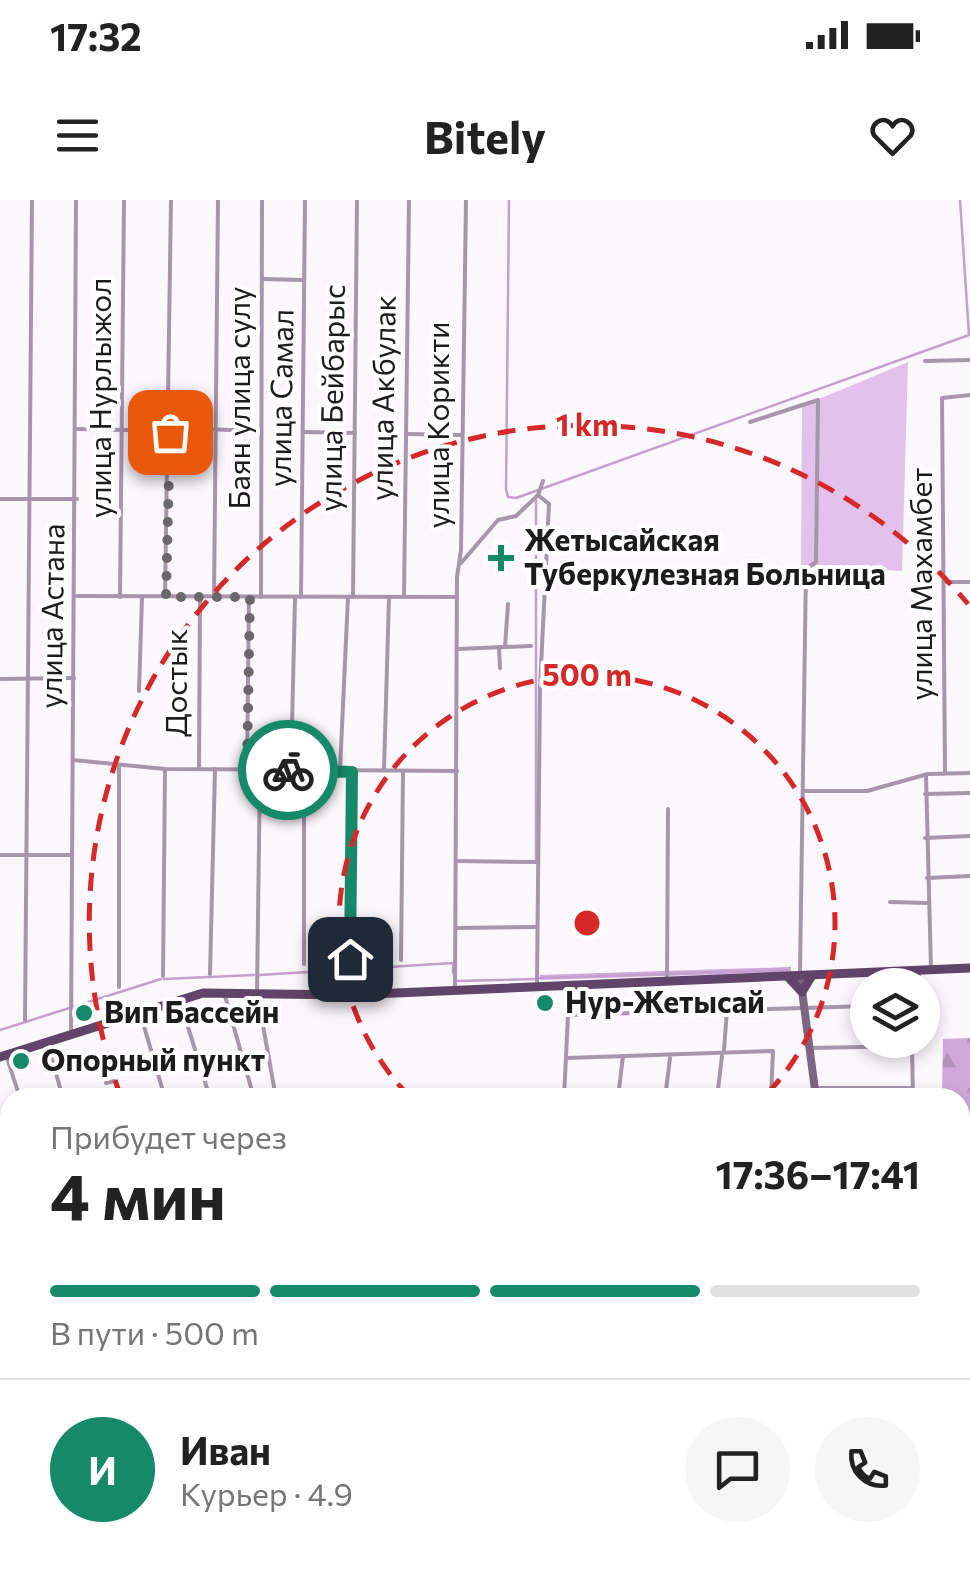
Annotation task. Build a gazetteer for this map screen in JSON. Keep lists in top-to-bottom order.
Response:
{
  "streets": {
    "street": [
      "улица Нурлыжол",
      "Баян улица сулу",
      "улица Самал",
      "улица Бейбарыс",
      "улица Акбулак",
      "улица Корикти",
      "улица Махамбет",
      "улица Астана",
      "Достык"
    ]
  },
  "places": {
    "health": ["Жетысайская Туберкулезная Больница"],
    "other": ["Нур-Жетысай", "Вип Бассейн", "Опорный пункт"]
  },
  "page": {
    "status": "17:32",
    "header": "Bitely",
    "heading": ["4 мин", "Прибудет через", "17:36–17:41"],
    "panel": ["Иван", "Курьер · 4.9"],
    "bar": "В пути · 500 m",
    "round": "И"
  },
  "rings": ["1 km", "500 m"]
}
